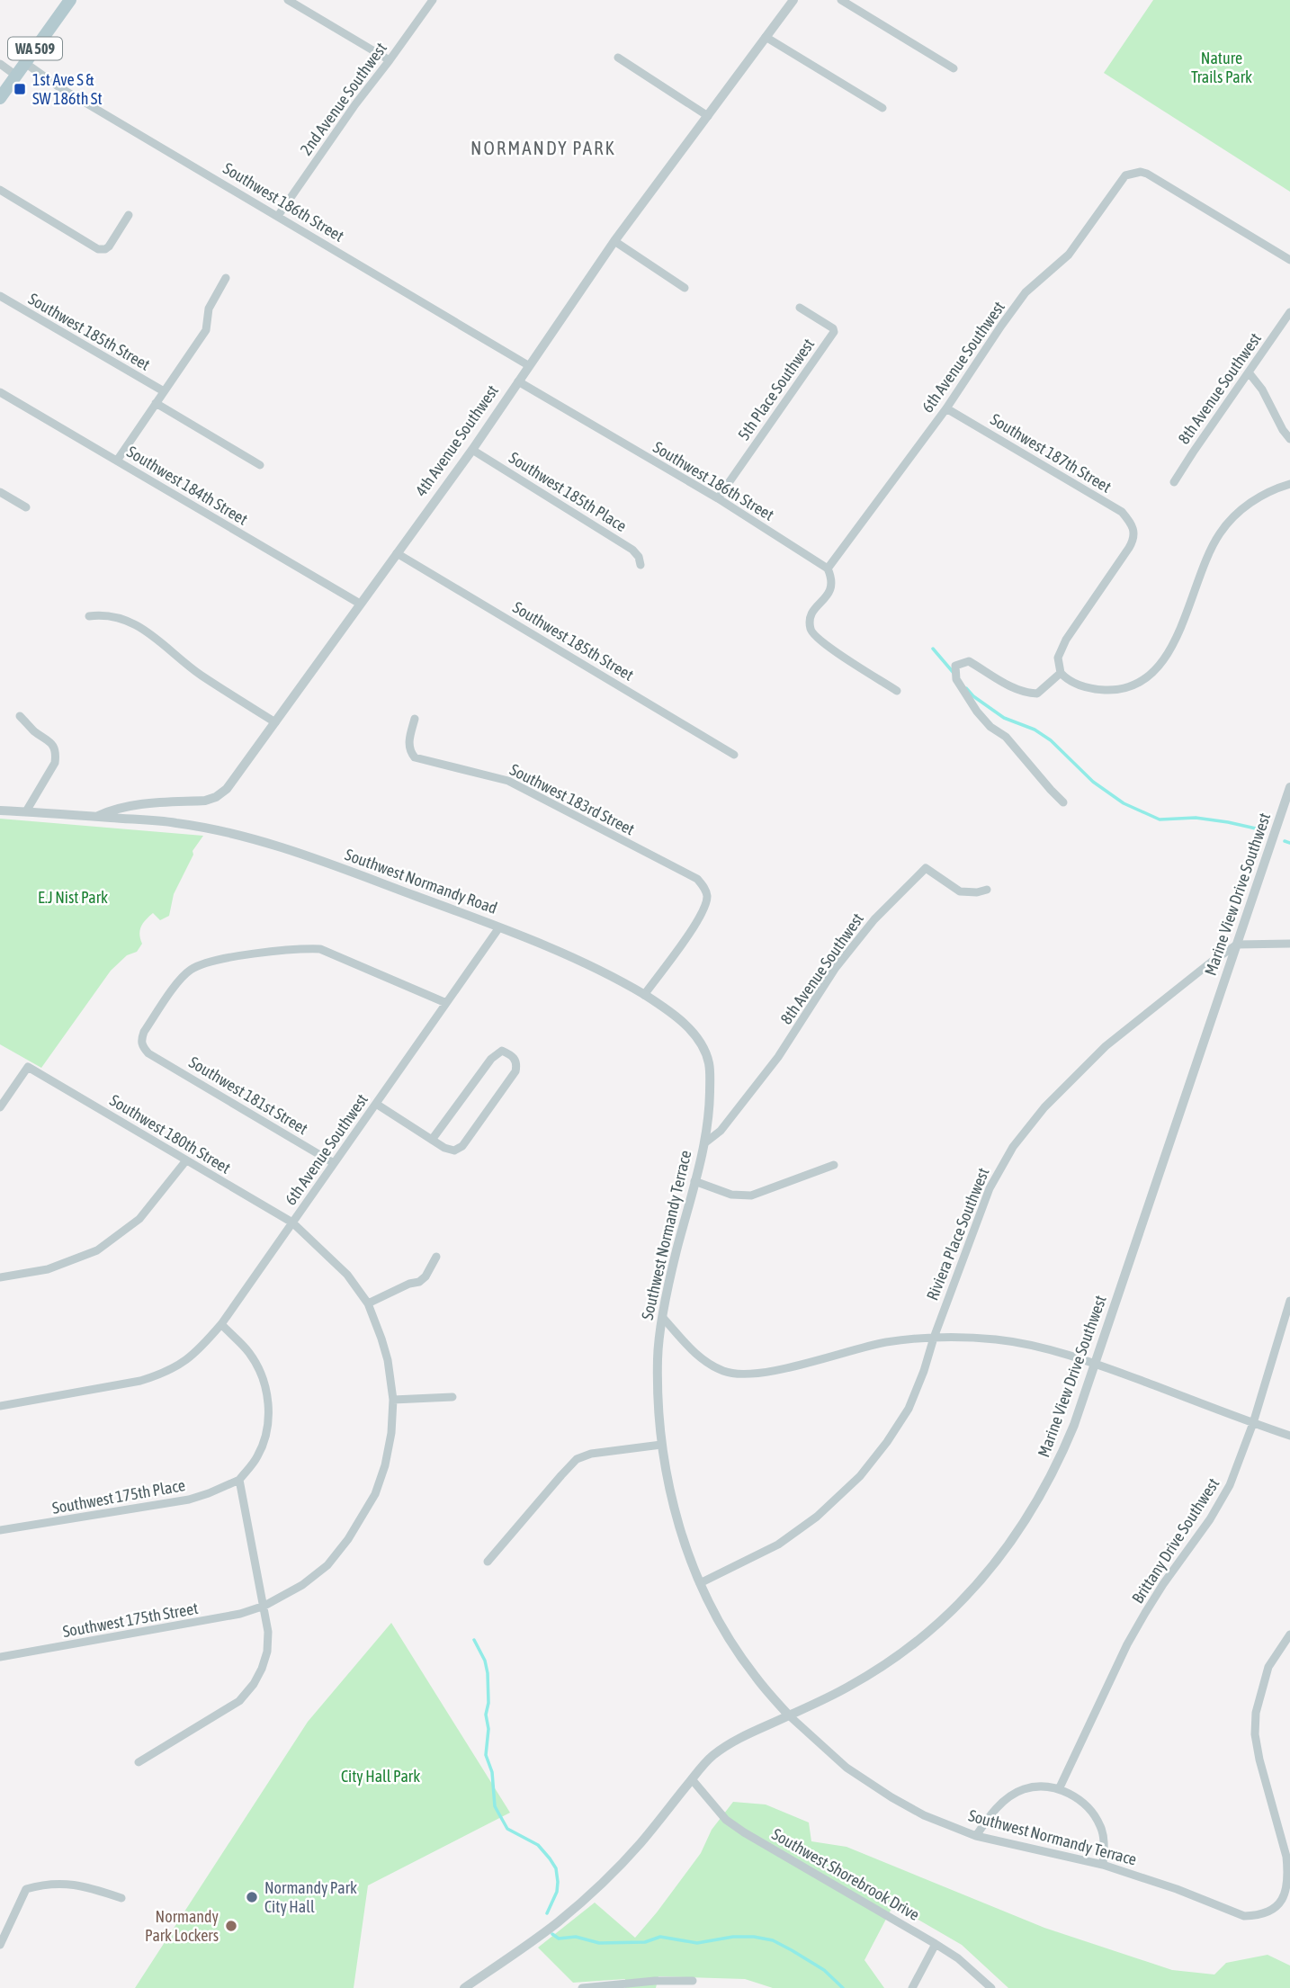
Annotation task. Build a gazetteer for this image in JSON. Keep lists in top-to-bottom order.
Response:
{
  "streets": {
    "main road": ["WA 509"],
    "street": [
      "2nd Avenue Southwest",
      "Southwest 186th Street",
      "Southwest 185th Street",
      "6th Avenue Southwest",
      "8th Avenue Southwest",
      "5th Place Southwest",
      "4th Avenue Southwest",
      "Southwest 187th Street",
      "Southwest 184th Street",
      "Southwest 185th Place",
      "Southwest 183rd Street",
      "Southwest Normandy Road",
      "Marine View Drive Southwest",
      "Southwest 181st Street",
      "Southwest 180th Street",
      "Riviera Place Southwest",
      "Southwest Normandy Terrace",
      "Southwest 175th Place",
      "Brittany Drive Southwest",
      "Southwest 175th Street",
      "Southwest Shorebrook Drive"
    ]
  },
  "crossings": [
    ["WA 509", "Southwest 186th Street"],
    ["2nd Avenue Southwest", "Southwest 186th Street"],
    ["Southwest 186th Street", "6th Avenue Southwest"],
    ["Southwest 186th Street", "5th Place Southwest"],
    ["Southwest 186th Street", "4th Avenue Southwest"],
    ["Southwest 185th Street", "4th Avenue Southwest"],
    ["6th Avenue Southwest", "Southwest 187th Street"],
    ["6th Avenue Southwest", "Southwest Normandy Road"],
    ["6th Avenue Southwest", "Southwest 181st Street"],
    ["6th Avenue Southwest", "Southwest 180th Street"],
    ["8th Avenue Southwest", "Southwest Normandy Road"],
    ["8th Avenue Southwest", "Southwest Normandy Terrace"],
    ["4th Avenue Southwest", "Southwest 184th Street"],
    ["4th Avenue Southwest", "Southwest 185th Place"],
    ["4th Avenue Southwest", "Southwest Normandy Road"],
    ["Southwest 183rd Street", "Southwest Normandy Road"],
    ["Southwest Normandy Road", "Southwest Normandy Terrace"],
    ["Marine View Drive Southwest", "Riviera Place Southwest"],
    ["Marine View Drive Southwest", "Southwest Normandy Terrace"],
    ["Marine View Drive Southwest", "Southwest Shorebrook Drive"],
    ["Southwest 180th Street", "Southwest 175th Street"],
    ["Riviera Place Southwest", "Southwest Normandy Terrace"]
  ],
  "districts": ["NORMANDY PARK"],
  "parks": ["Nature Trails Park", "E.J Nist Park", "City Hall Park"],
  "places": {
    "transit": ["1st Ave S & SW 186th St"],
    "other": ["Normandy Park City Hall", "Normandy Park Lockers"]
  }
}
